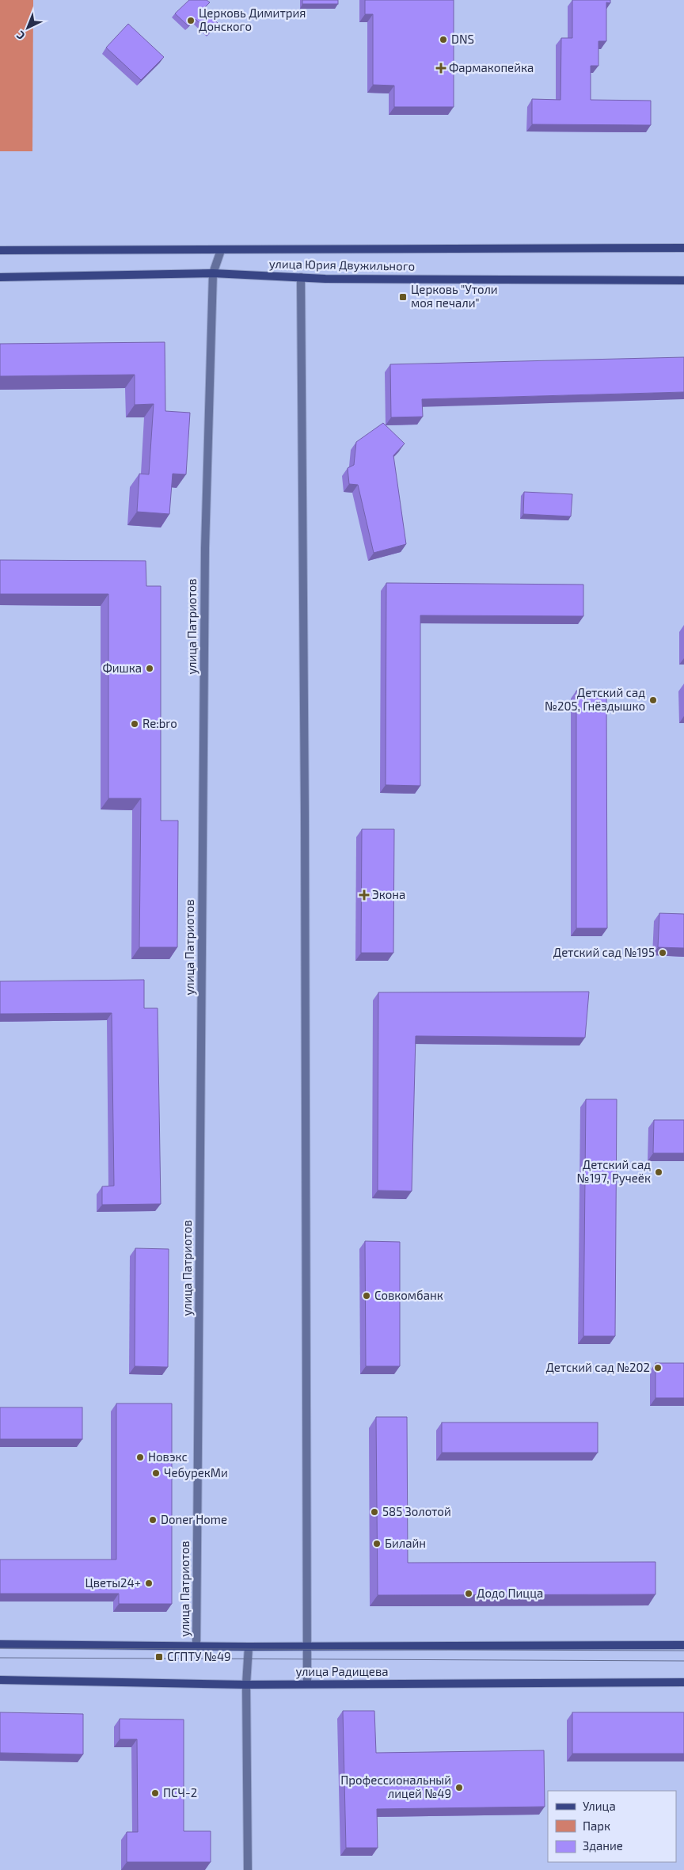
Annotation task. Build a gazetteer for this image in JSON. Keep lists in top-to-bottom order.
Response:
{
  "streets": {
    "street": ["улица Юрия Двужильного", "улица Патриотов", "улица Радищева"]
  },
  "crossings": [
    ["улица Юрия Двужильного", "улица Патриотов"]
  ],
  "places": {
    "other": [
      "Церковь Димитрия Донского",
      "DNS",
      "Фишка",
      "Детский сад №205, Гнёздышко",
      "Re:bro",
      "Детский сад №195",
      "Детский сад №197, Ручеёк",
      "Совкомбанк",
      "Детский сад №202",
      "Новэкс",
      "ЧебурекМи",
      "585 Золотой",
      "Doner Home",
      "Билайн",
      "Цветы24+",
      "Додо Пицца",
      "Профессиональный лицей №49",
      "ПСЧ-2"
    ],
    "health": ["Фармакопейка", "Экона"],
    "transit": ["Церковь \"Утоли моя печали\"", "СГПТУ №49"]
  },
  "legend": ["Улица", "Парк", "Здание"],
  "north": "bottom left"
}
